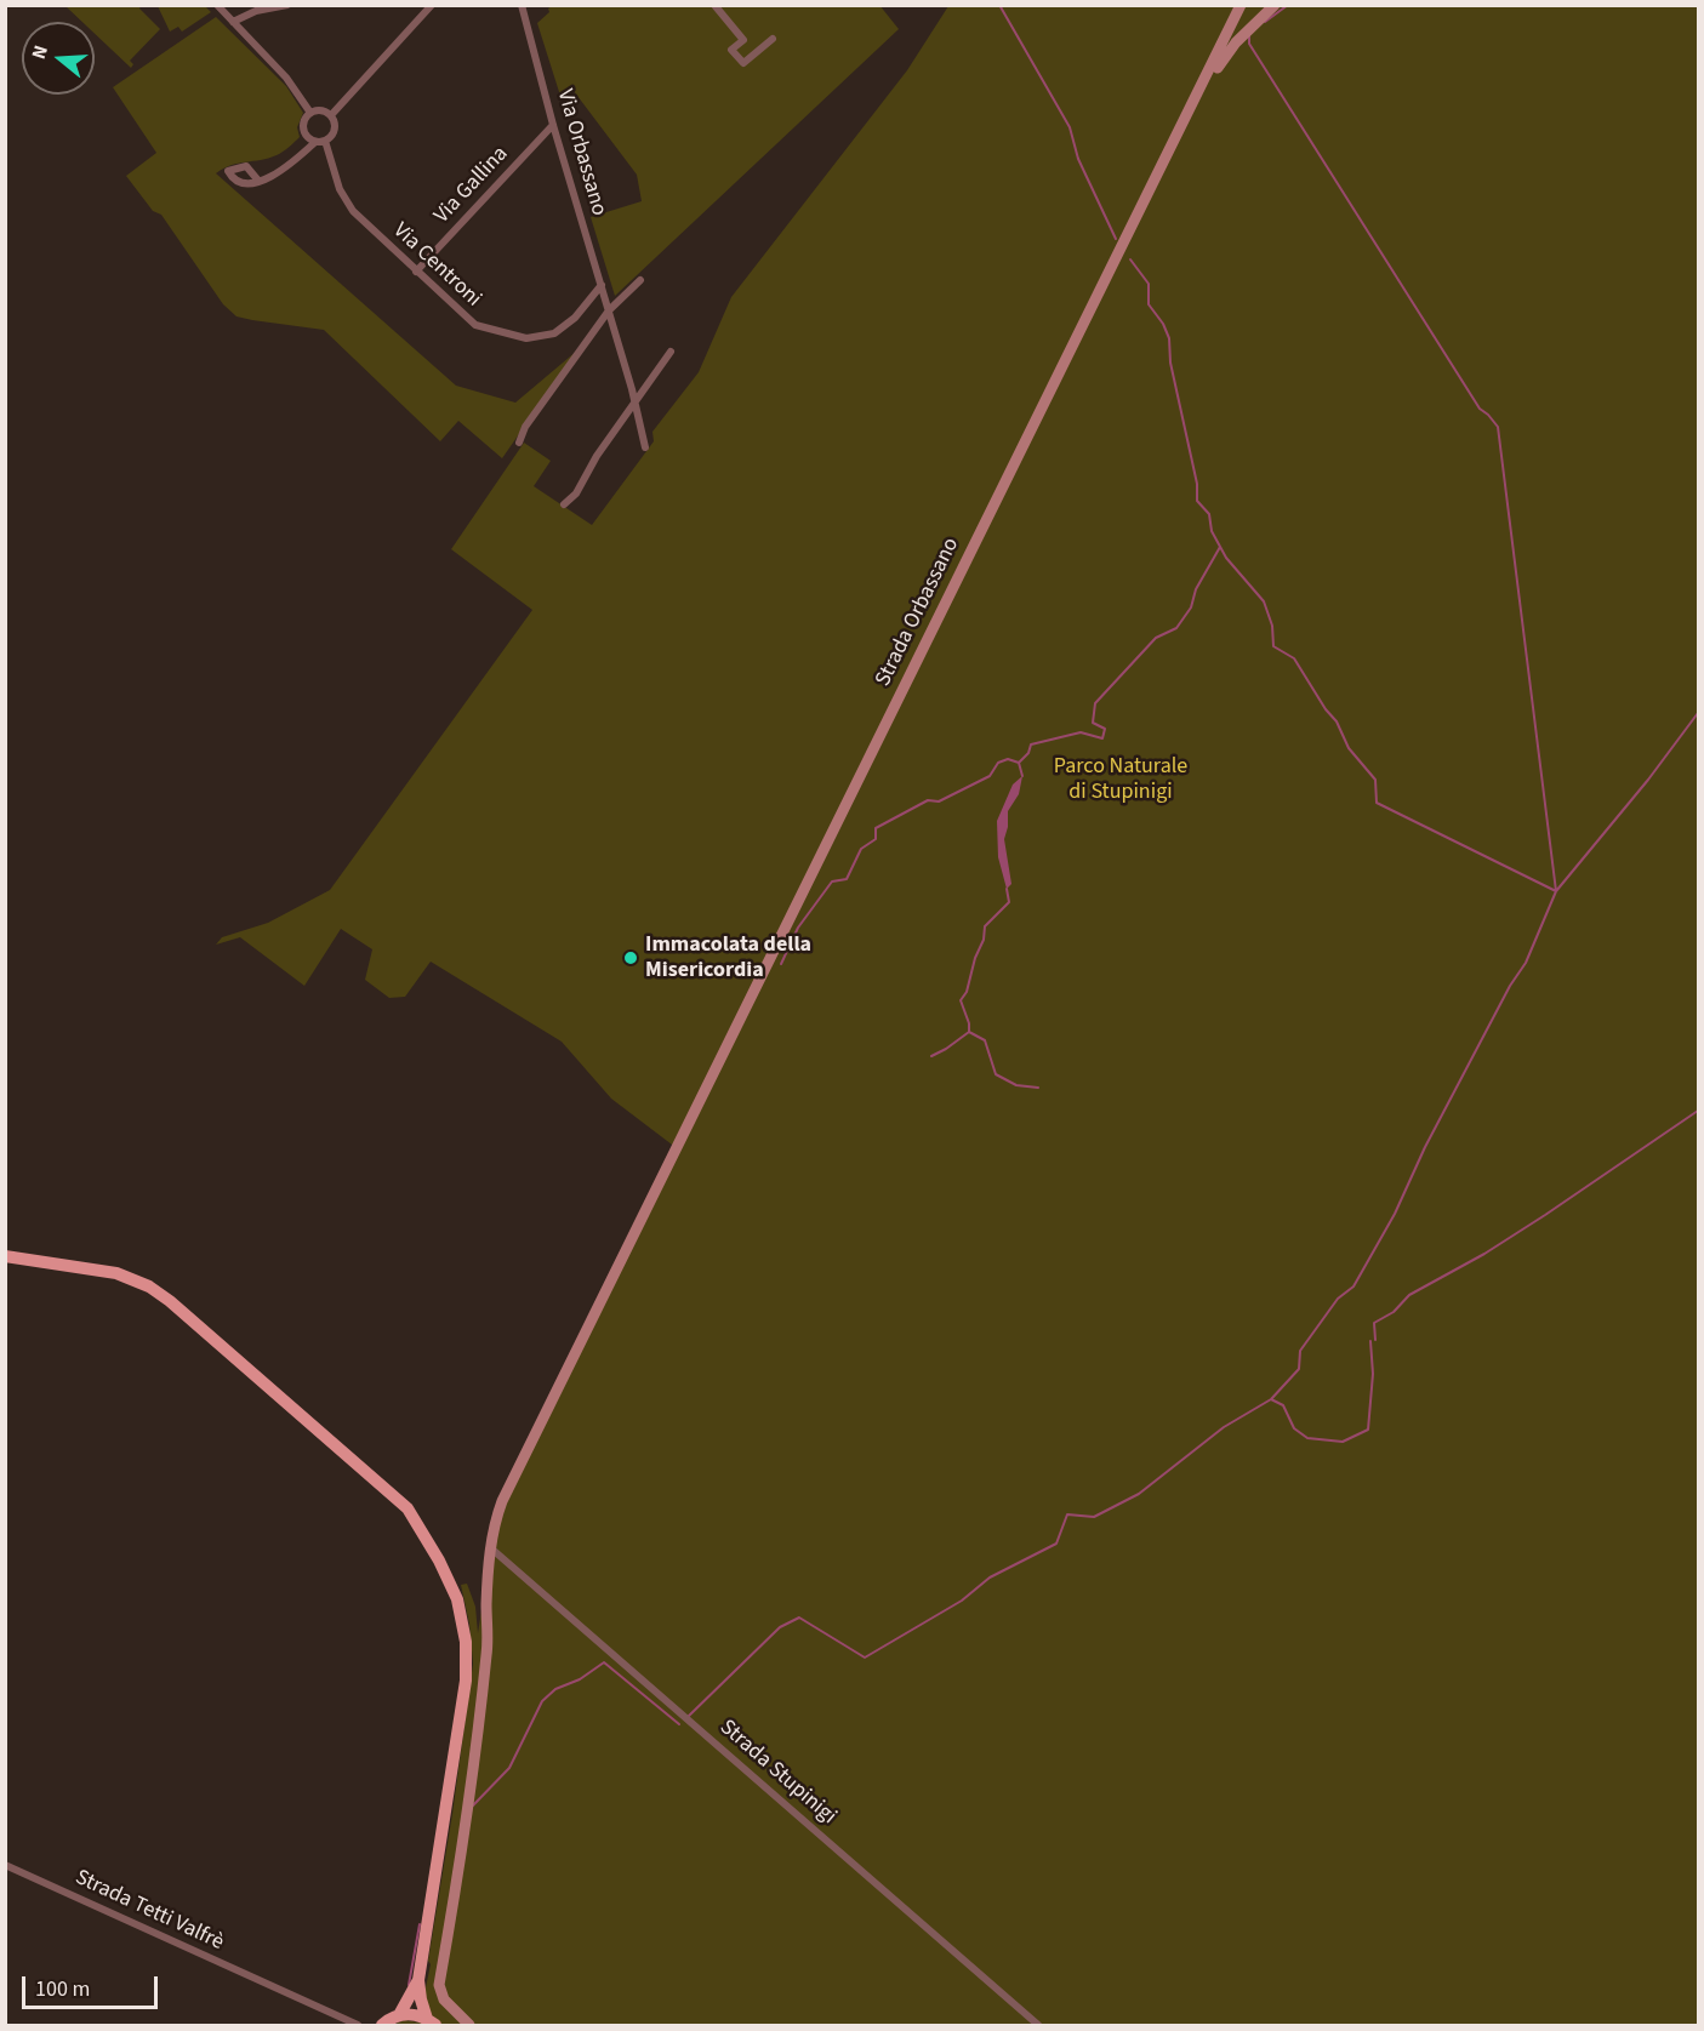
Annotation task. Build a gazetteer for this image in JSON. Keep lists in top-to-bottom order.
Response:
{
  "streets": {
    "main road": ["Strada Orbassano"],
    "street": [
      "Via Orbassano",
      "Via Gallina",
      "Via Centroni",
      "Strada Stupinigi",
      "Strada Tetti Valfrè"
    ]
  },
  "crossings": [
    ["Via Orbassano", "Via Gallina"],
    ["Via Orbassano", "Via Centroni"],
    ["Via Gallina", "Via Centroni"],
    ["Strada Orbassano", "Strada Stupinigi"]
  ],
  "parks": ["Parco Naturale di Stupinigi"],
  "places": ["Immacolata della Misericordia"],
  "scale_bar": "100 m",
  "north": "left"
}
